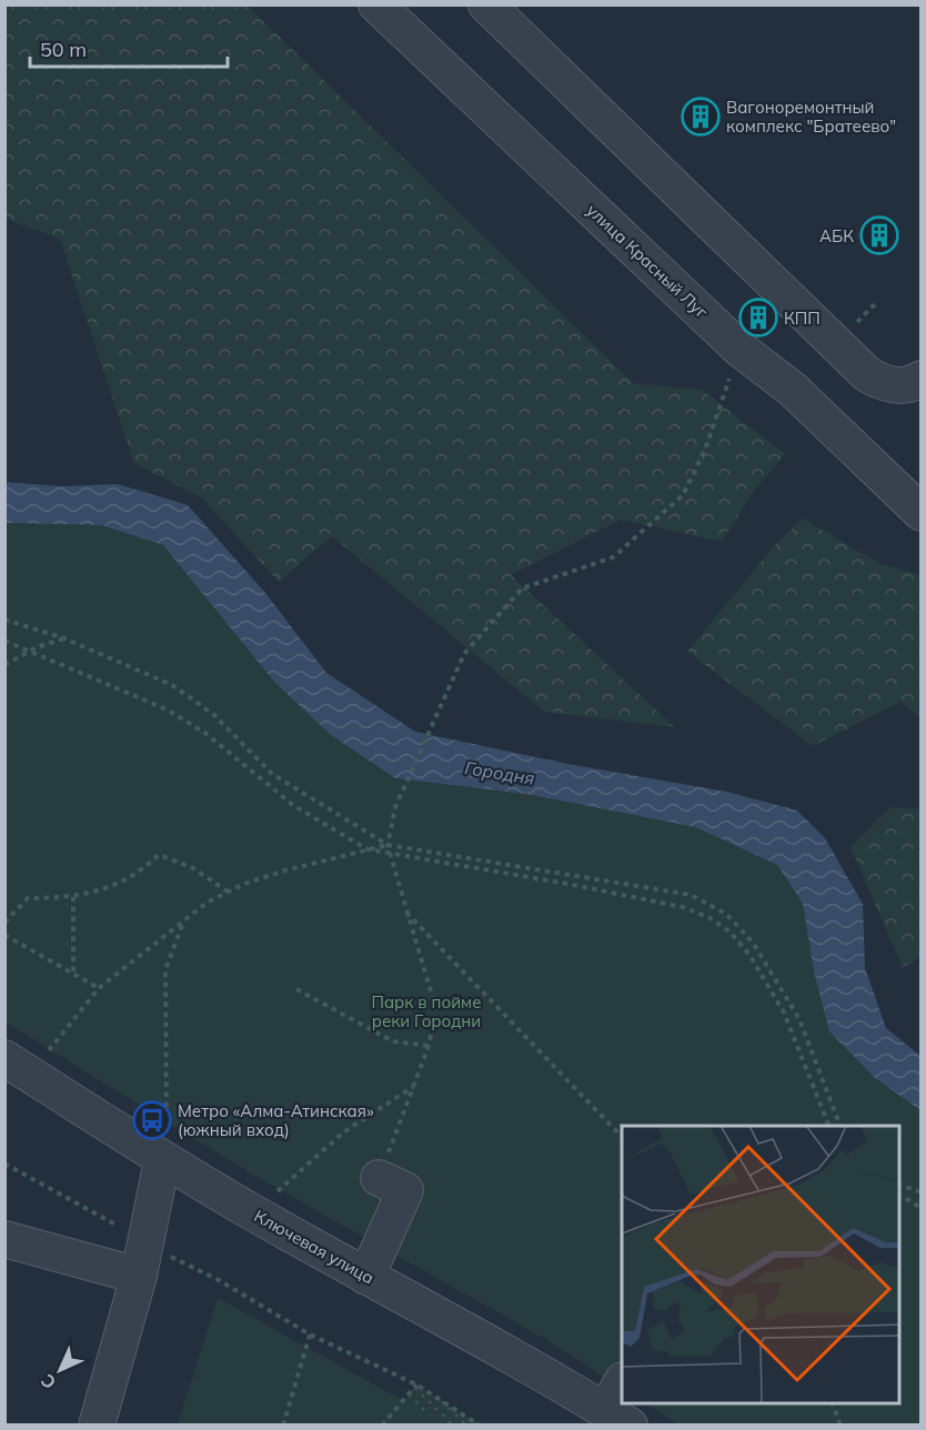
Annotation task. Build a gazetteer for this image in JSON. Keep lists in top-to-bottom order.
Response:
{
  "streets": {
    "street": ["улица Красный Луг", "Ключевая улица"]
  },
  "water": ["Городня"],
  "parks": ["Парк в пойме реки Городни"],
  "places": {
    "building": ["Вагоноремонтный комплекс \"Братеево\"", "АБК", "КПП"],
    "bus stop": ["Метро «Алма-Атинская» (южный вход)"]
  },
  "scale_bar": "50 m",
  "north": "bottom left"
}
